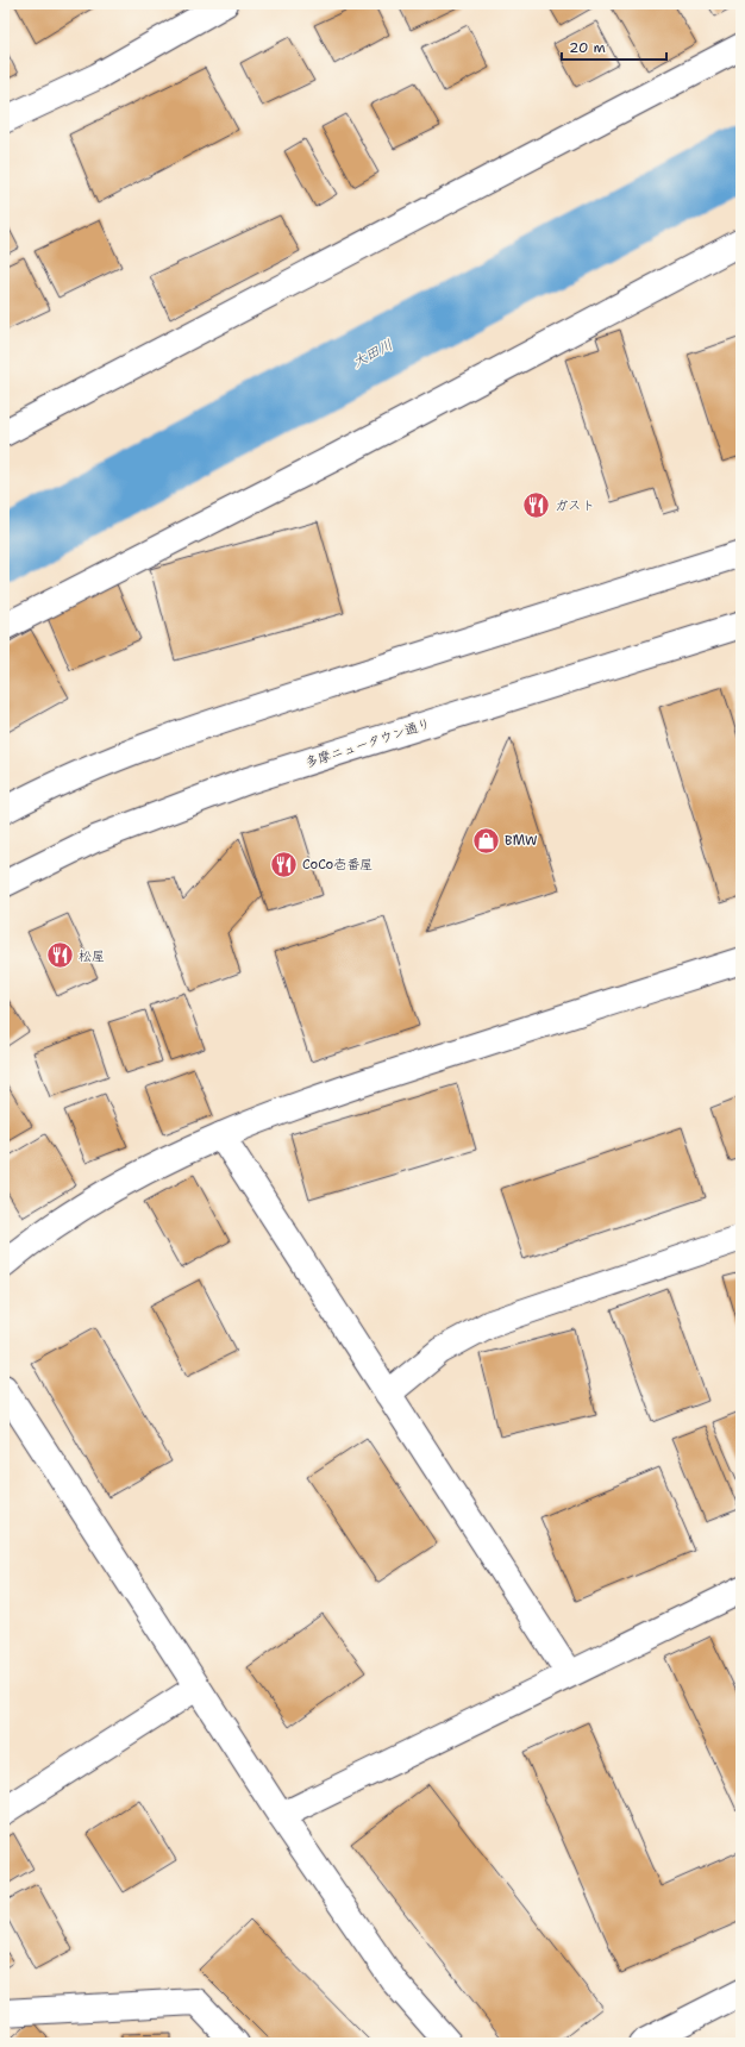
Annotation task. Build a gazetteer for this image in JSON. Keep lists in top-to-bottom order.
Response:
{
  "streets": {
    "street": ["多摩ニュータウン通り"]
  },
  "water": ["大田川"],
  "places": {
    "restaurant": ["ガスト", "CoCo壱番屋", "松屋"],
    "shop": ["BMW"]
  },
  "scale_bar": "20 m"
}
